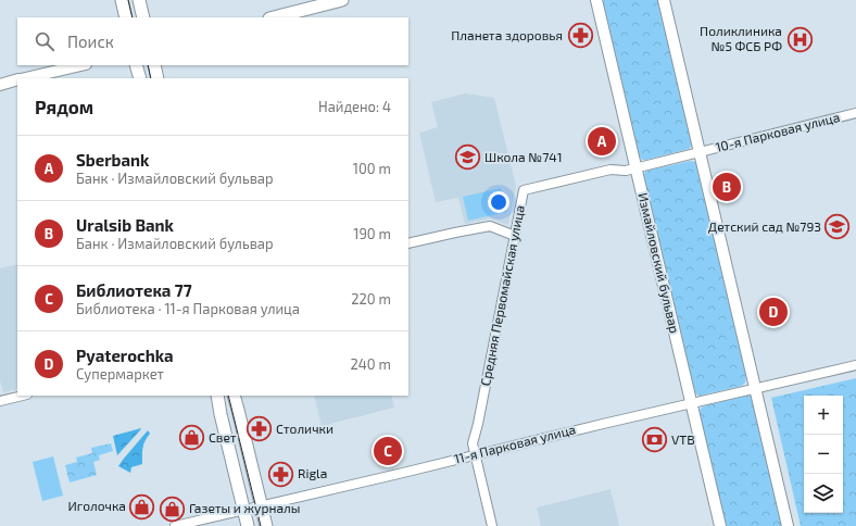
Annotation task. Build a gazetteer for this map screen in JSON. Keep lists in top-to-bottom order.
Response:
{
  "streets": {
    "street": [
      "10-я Парковая улица",
      "Измайловский бульвар",
      "Средняя Первомайская улица",
      "11-я Парковая улица"
    ]
  },
  "crossings": [
    ["10-я Парковая улица", "Средняя Первомайская улица"],
    ["Измайловский бульвар", "Средняя Первомайская улица"],
    ["Измайловский бульвар", "11-я Парковая улица"],
    ["Средняя Первомайская улица", "11-я Парковая улица"]
  ],
  "places": {
    "pharmacy": ["Планета здоровья", "Столички", "Rigla"],
    "hospital": ["Поликлиника №5 ФСБ РФ"],
    "school or university": ["Школа №741", "Детский сад №793"],
    "shop": ["Свет", "Иголочка", "Газеты и журналы"],
    "bank": ["VTB"]
  },
  "page": {
    "search": "Поиск",
    "heading": ["Рядом", "Найдено: 4"],
    "pins": [
      "A",
      "B",
      "D",
      "C"
    ],
    "list": [
      {
        "mark": "A",
        "name": "Sberbank",
        "note": "Банк · Измайловский бульвар",
        "value": "100 m"
      },
      {
        "mark": "B",
        "name": "Uralsib Bank",
        "note": "Банк · Измайловский бульвар",
        "value": "190 m"
      },
      {
        "mark": "C",
        "name": "Библиотека 77",
        "note": "Библиотека · 11-я Парковая улица",
        "value": "220 m"
      },
      {
        "mark": "D",
        "name": "Pyaterochka",
        "note": "Супермаркет",
        "value": "240 m"
      }
    ],
    "map_buttons": ["+", "−"]
  }
}
